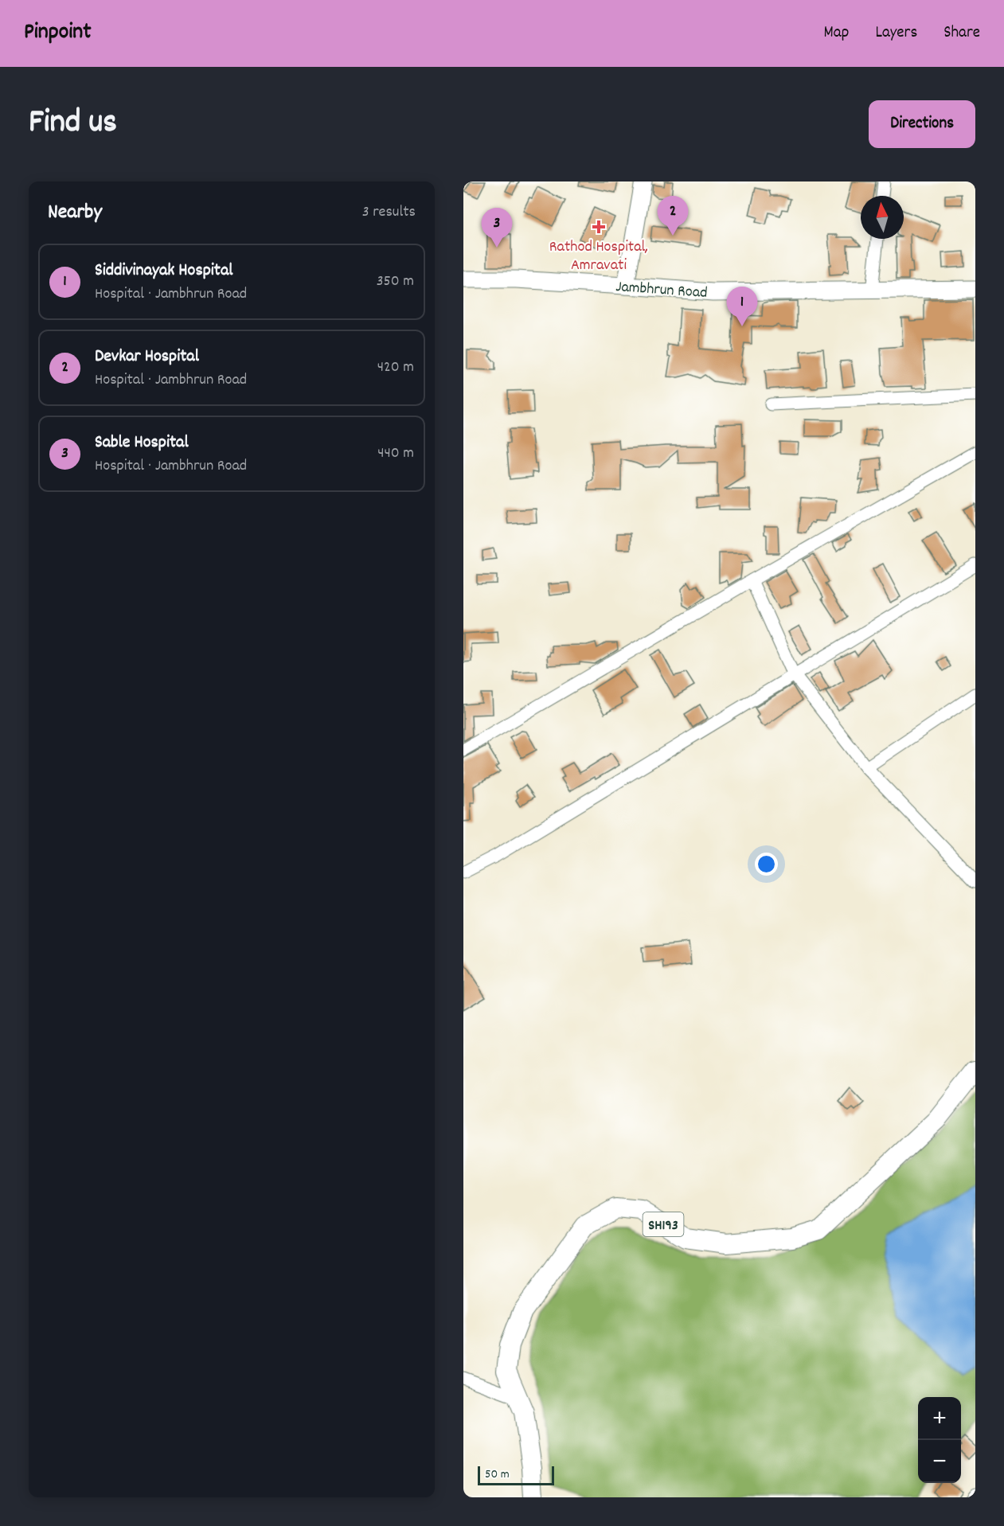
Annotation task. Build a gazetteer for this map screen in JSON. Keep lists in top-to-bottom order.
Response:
{
  "streets": {
    "main road": ["SH193"],
    "street": ["Jambhrun Road"]
  },
  "places": {
    "health": ["Rathod Hospital, Amravati"]
  },
  "scale_bar": "50 m",
  "north": "top",
  "page": {
    "header": "Pinpoint",
    "nav": ["Map", "Layers", "Share"],
    "title": "Find us",
    "buttons": "Directions",
    "heading": ["Nearby", "3 results"],
    "pins": ["2", "3", "1"],
    "list": [
      {
        "mark": "1",
        "name": "Siddivinayak Hospital",
        "note": "Hospital · Jambhrun Road",
        "value": "350 m"
      },
      {
        "mark": "2",
        "name": "Devkar Hospital",
        "note": "Hospital · Jambhrun Road",
        "value": "420 m"
      },
      {
        "mark": "3",
        "name": "Sable Hospital",
        "note": "Hospital · Jambhrun Road",
        "value": "440 m"
      }
    ],
    "map_buttons": ["+", "−"],
    "scale": "50 m"
  }
}
